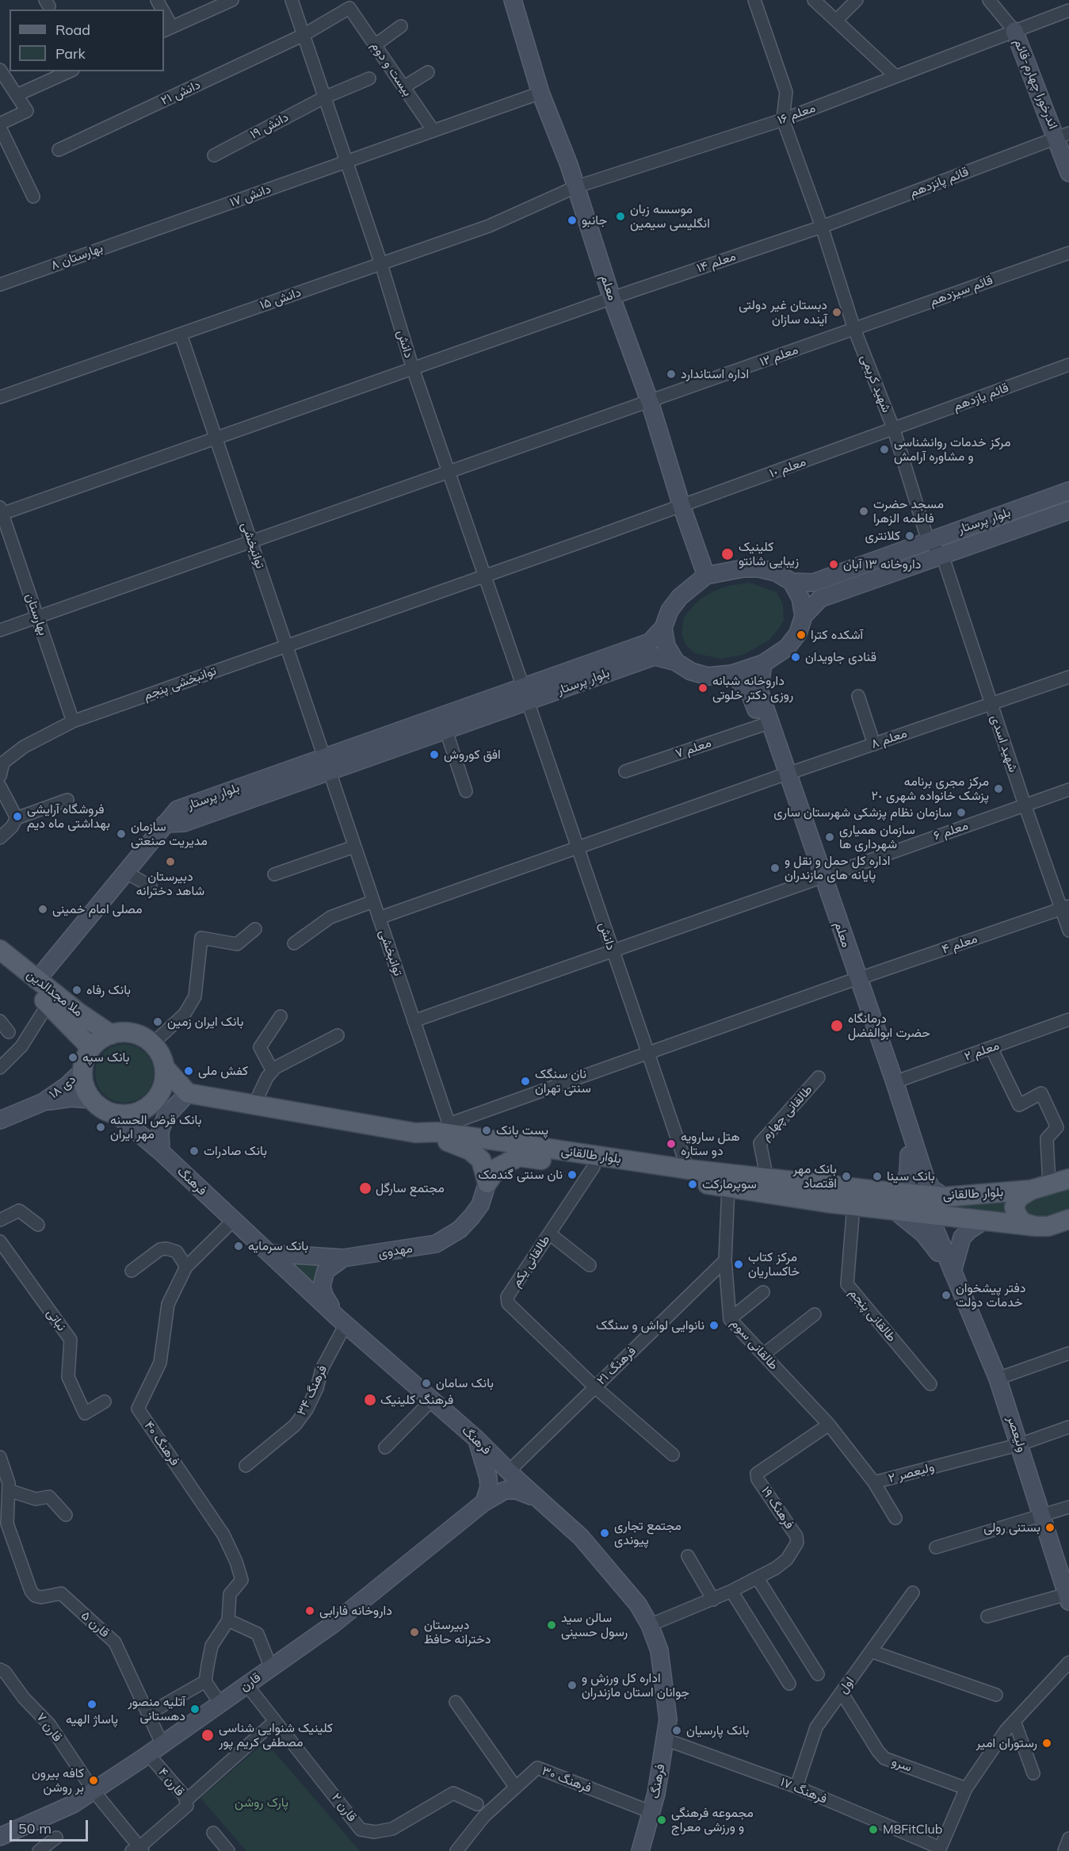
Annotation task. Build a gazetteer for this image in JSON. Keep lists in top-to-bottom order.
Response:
{
  "streets": {
    "main road": [
      "اندرخورا چهارم-قائم",
      "معلم",
      "بلوار پرستار",
      "ملا مجدالدین",
      "۱۸ دی",
      "بلوار طالقانی",
      "فرهنگ",
      "مهدوی",
      "ولیعصر",
      "قارن"
    ],
    "street": [
      "بیست و دوم",
      "دانش ٢١",
      "معلم ۱۶",
      "دانش ١٩",
      "قائم پانزدهم",
      "دانش ۱۷",
      "بهارستان ٨",
      "معلم ۱۴",
      "قائم سیزدهم",
      "دانش ۱۵",
      "دانش",
      "معلم ١٢",
      "شهید کریمی",
      "قائم یازدهم",
      "معلم ١٠",
      "توانبخشی",
      "بهارستان",
      "توانبخشی پنجم",
      "معلم ۸",
      "شهید اسدی",
      "معلم ٧",
      "معلم ۶",
      "معلم ۴",
      "معلم ٢",
      "طالقانی چهارم",
      "طالقانی یکم",
      "طالقانی پنجم",
      "نباتی",
      "طالقانی سوم",
      "فرهنگ ۲۱",
      "فرهنگ ۳۴",
      "فرهنگ ۴۰",
      "ولیعصر ٢",
      "فرهنگ ۱۹",
      "قارن ۵",
      "اول",
      "قارن ٧",
      "سرو",
      "فرهنگ ۳۰",
      "قارن ۴",
      "فرهنگ ۱۷",
      "قارن ٢"
    ]
  },
  "crossings": [
    ["بیست و دوم", "دانش ٢١"],
    ["بیست و دوم", "دانش ۱۷"],
    ["اندرخورا چهارم-قائم", "معلم ۱۶"],
    ["اندرخورا چهارم-قائم", "قائم پانزدهم"],
    ["دانش ٢١", "دانش"],
    ["معلم ۱۶", "معلم"],
    ["معلم ۱۶", "دانش ۱۵"],
    ["معلم ۱۶", "شهید کریمی"],
    ["دانش ١٩", "دانش"],
    ["قائم پانزدهم", "معلم ۱۴"],
    ["قائم پانزدهم", "شهید کریمی"],
    ["دانش ۱۷", "بهارستان ٨"],
    ["دانش ۱۷", "معلم"],
    ["دانش ۱۷", "دانش"],
    ["معلم ۱۴", "معلم"],
    ["معلم ۱۴", "دانش"],
    ["معلم ۱۴", "شهید کریمی"],
    ["معلم ۱۴", "توانبخشی"],
    ["معلم ۱۴", "بهارستان"],
    ["معلم", "معلم ١٢"],
    ["معلم", "معلم ١٠"],
    ["معلم", "بلوار پرستار"],
    ["معلم", "معلم ۸"],
    ["معلم", "معلم ٧"],
    ["معلم", "معلم ۶"],
    ["معلم", "معلم ۴"],
    ["معلم", "معلم ٢"],
    ["معلم", "بلوار طالقانی"],
    ["قائم سیزدهم", "معلم ١٢"],
    ["قائم سیزدهم", "شهید کریمی"],
    ["دانش ۱۵", "دانش"],
    ["دانش ۱۵", "توانبخشی"],
    ["دانش", "معلم ١٢"],
    ["دانش", "معلم ١٠"],
    ["دانش", "بلوار پرستار"],
    ["دانش", "توانبخشی پنجم"],
    ["دانش", "معلم ۸"],
    ["دانش", "معلم ۶"],
    ["دانش", "معلم ۴"],
    ["دانش", "بلوار طالقانی"],
    ["معلم ١٢", "شهید کریمی"],
    ["معلم ١٢", "توانبخشی"],
    ["معلم ١٢", "بهارستان"],
    ["شهید کریمی", "قائم یازدهم"],
    ["شهید کریمی", "معلم ١٠"],
    ["شهید کریمی", "بلوار پرستار"],
    ["قائم یازدهم", "معلم ١٠"],
    ["معلم ١٠", "توانبخشی پنجم"],
    ["بلوار پرستار", "توانبخشی"],
    ["بلوار پرستار", "شهید اسدی"],
    ["توانبخشی", "توانبخشی پنجم"],
    ["توانبخشی", "معلم ۸"],
    ["توانبخشی", "معلم ۶"],
    ["توانبخشی", "معلم ۴"],
    ["توانبخشی", "بلوار طالقانی"],
    ["بهارستان", "توانبخشی پنجم"],
    ["معلم ۸", "شهید اسدی"],
    ["شهید اسدی", "معلم ۶"],
    ["شهید اسدی", "معلم ۴"],
    ["معلم ۴", "بلوار طالقانی"],
    ["ملا مجدالدین", "۱۸ دی"],
    ["ملا مجدالدین", "فرهنگ"],
    ["۱۸ دی", "فرهنگ"],
    ["طالقانی چهارم", "بلوار طالقانی"],
    ["بلوار طالقانی", "مهدوی"],
    ["بلوار طالقانی", "طالقانی یکم"],
    ["بلوار طالقانی", "طالقانی پنجم"],
    ["بلوار طالقانی", "طالقانی سوم"],
    ["بلوار طالقانی", "ولیعصر"],
    ["فرهنگ", "مهدوی"],
    ["فرهنگ", "فرهنگ ۲۱"],
    ["فرهنگ", "فرهنگ ۳۴"],
    ["فرهنگ", "فرهنگ ۴۰"],
    ["فرهنگ", "فرهنگ ۱۹"],
    ["فرهنگ", "قارن"],
    ["فرهنگ", "فرهنگ ۳۰"],
    ["فرهنگ", "فرهنگ ۱۷"],
    ["طالقانی یکم", "فرهنگ ۲۱"],
    ["طالقانی سوم", "فرهنگ ۲۱"],
    ["طالقانی سوم", "ولیعصر ٢"],
    ["طالقانی سوم", "فرهنگ ۱۹"],
    ["ولیعصر", "ولیعصر ٢"],
    ["ولیعصر ٢", "فرهنگ ۱۹"],
    ["قارن ۵", "قارن"],
    ["قارن", "قارن ٧"],
    ["قارن", "قارن ۴"],
    ["قارن", "قارن ٢"],
    ["اول", "سرو"],
    ["اول", "فرهنگ ۱۷"],
    ["قارن ٧", "قارن ۴"]
  ],
  "parks": ["پارک روشن"],
  "places": [
    "موسسه زبان انگلیسی سیمین",
    "جانبو",
    "دبستان غیر دولتی آینده سازان",
    "اداره استاندارد",
    "مرکز خدمات روانشناسی و مشاوره آرامش",
    "مسجد حضرت فاطمه الزهرا",
    "کلانتری",
    "کلینیک زیبایی شانتو",
    "داروخانه ١٣ آبان",
    "آشکده کترا",
    "قنادی جاویدان",
    "داروخانه شبانه روزی دکتر خلوتی",
    "افق کوروش",
    "مرکز مجری برنامه پزشک خانواده شهری ٢٠",
    "سازمان نظام پزشکی شهرستان ساری",
    "فروشگاه آرایشی بهداشتی ماه دیم",
    "سازمان مدیریت صنعتی",
    "سازمان همیاری شهرداری ها",
    "دبیرستان شاهد دخترانه",
    "اداره کل حمل و نقل و پایانه های مازندران",
    "مصلی امام خمینی",
    "بانک رفاه",
    "بانک ایران زمین",
    "درمانگاه حضرت ابوالفضل",
    "بانک سپه",
    "کفش ملی",
    "نان سنگک سنتی تهران",
    "بانک قرض الحسنه مهر ایران",
    "پست بانک",
    "هتل سارویه دو ستاره",
    "بانک صادرات",
    "نان سنتی گندمک",
    "بانک مهر اقتصاد",
    "بانک سینا",
    "سوپرمارکت",
    "مجتمع سارگل",
    "بانک سرمایه",
    "مرکز کتاب خاکساریان",
    "دفتر پیشخوان خدمات دولت",
    "نانوایی لواش و سنگک",
    "بانک سامان",
    "فرهنگ کلینیک",
    "بستنی رولی",
    "مجتمع تجاری پیوندی",
    "داروخانه فارابی",
    "سالن سید رسول حسینی",
    "دبیرستان دخترانه حافظ",
    "اداره کل ورزش و جوانان استان مازندران",
    "پاساژ الهیه",
    "آتلیه منصور دهستانی",
    "بانک پارسیان",
    "کلینیک شنوایی شناسی مصطفی کریم پور",
    "رستوران امیر",
    "کافه بیرون بر روشن",
    "مجموعه فرهنگی و ورزشی معراج",
    "M8FitClub"
  ],
  "legend": ["Road", "Park"],
  "scale_bar": "50 m"
}
